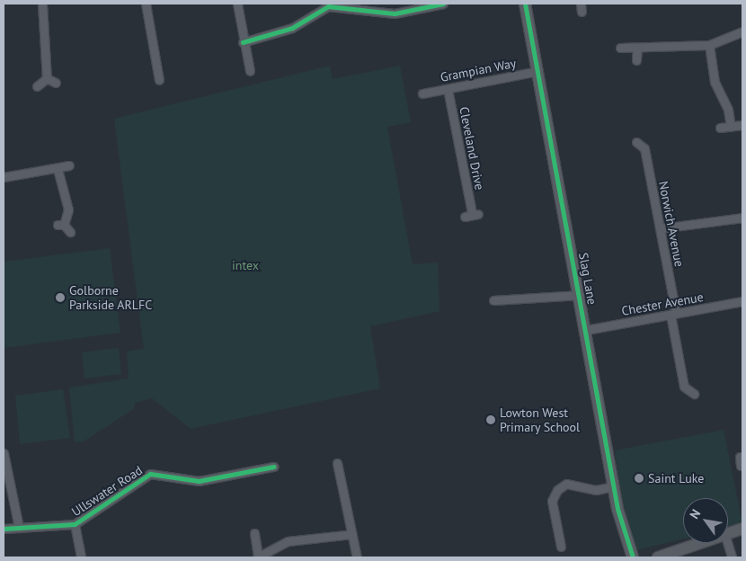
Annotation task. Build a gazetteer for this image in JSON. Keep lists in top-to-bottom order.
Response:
{
  "streets": {
    "street": [
      "Grampian Way",
      "Cleveland Drive",
      "Norwich Avenue",
      "Slag Lane",
      "Chester Avenue",
      "Ullswater Road"
    ]
  },
  "crossings": [
    ["Grampian Way", "Cleveland Drive"],
    ["Grampian Way", "Slag Lane"],
    ["Norwich Avenue", "Chester Avenue"],
    ["Slag Lane", "Chester Avenue"]
  ],
  "parks": ["intex"],
  "places": ["Golborne Parkside ARLFC", "Lowton West Primary School", "Saint Luke"],
  "north": "top left"
}
